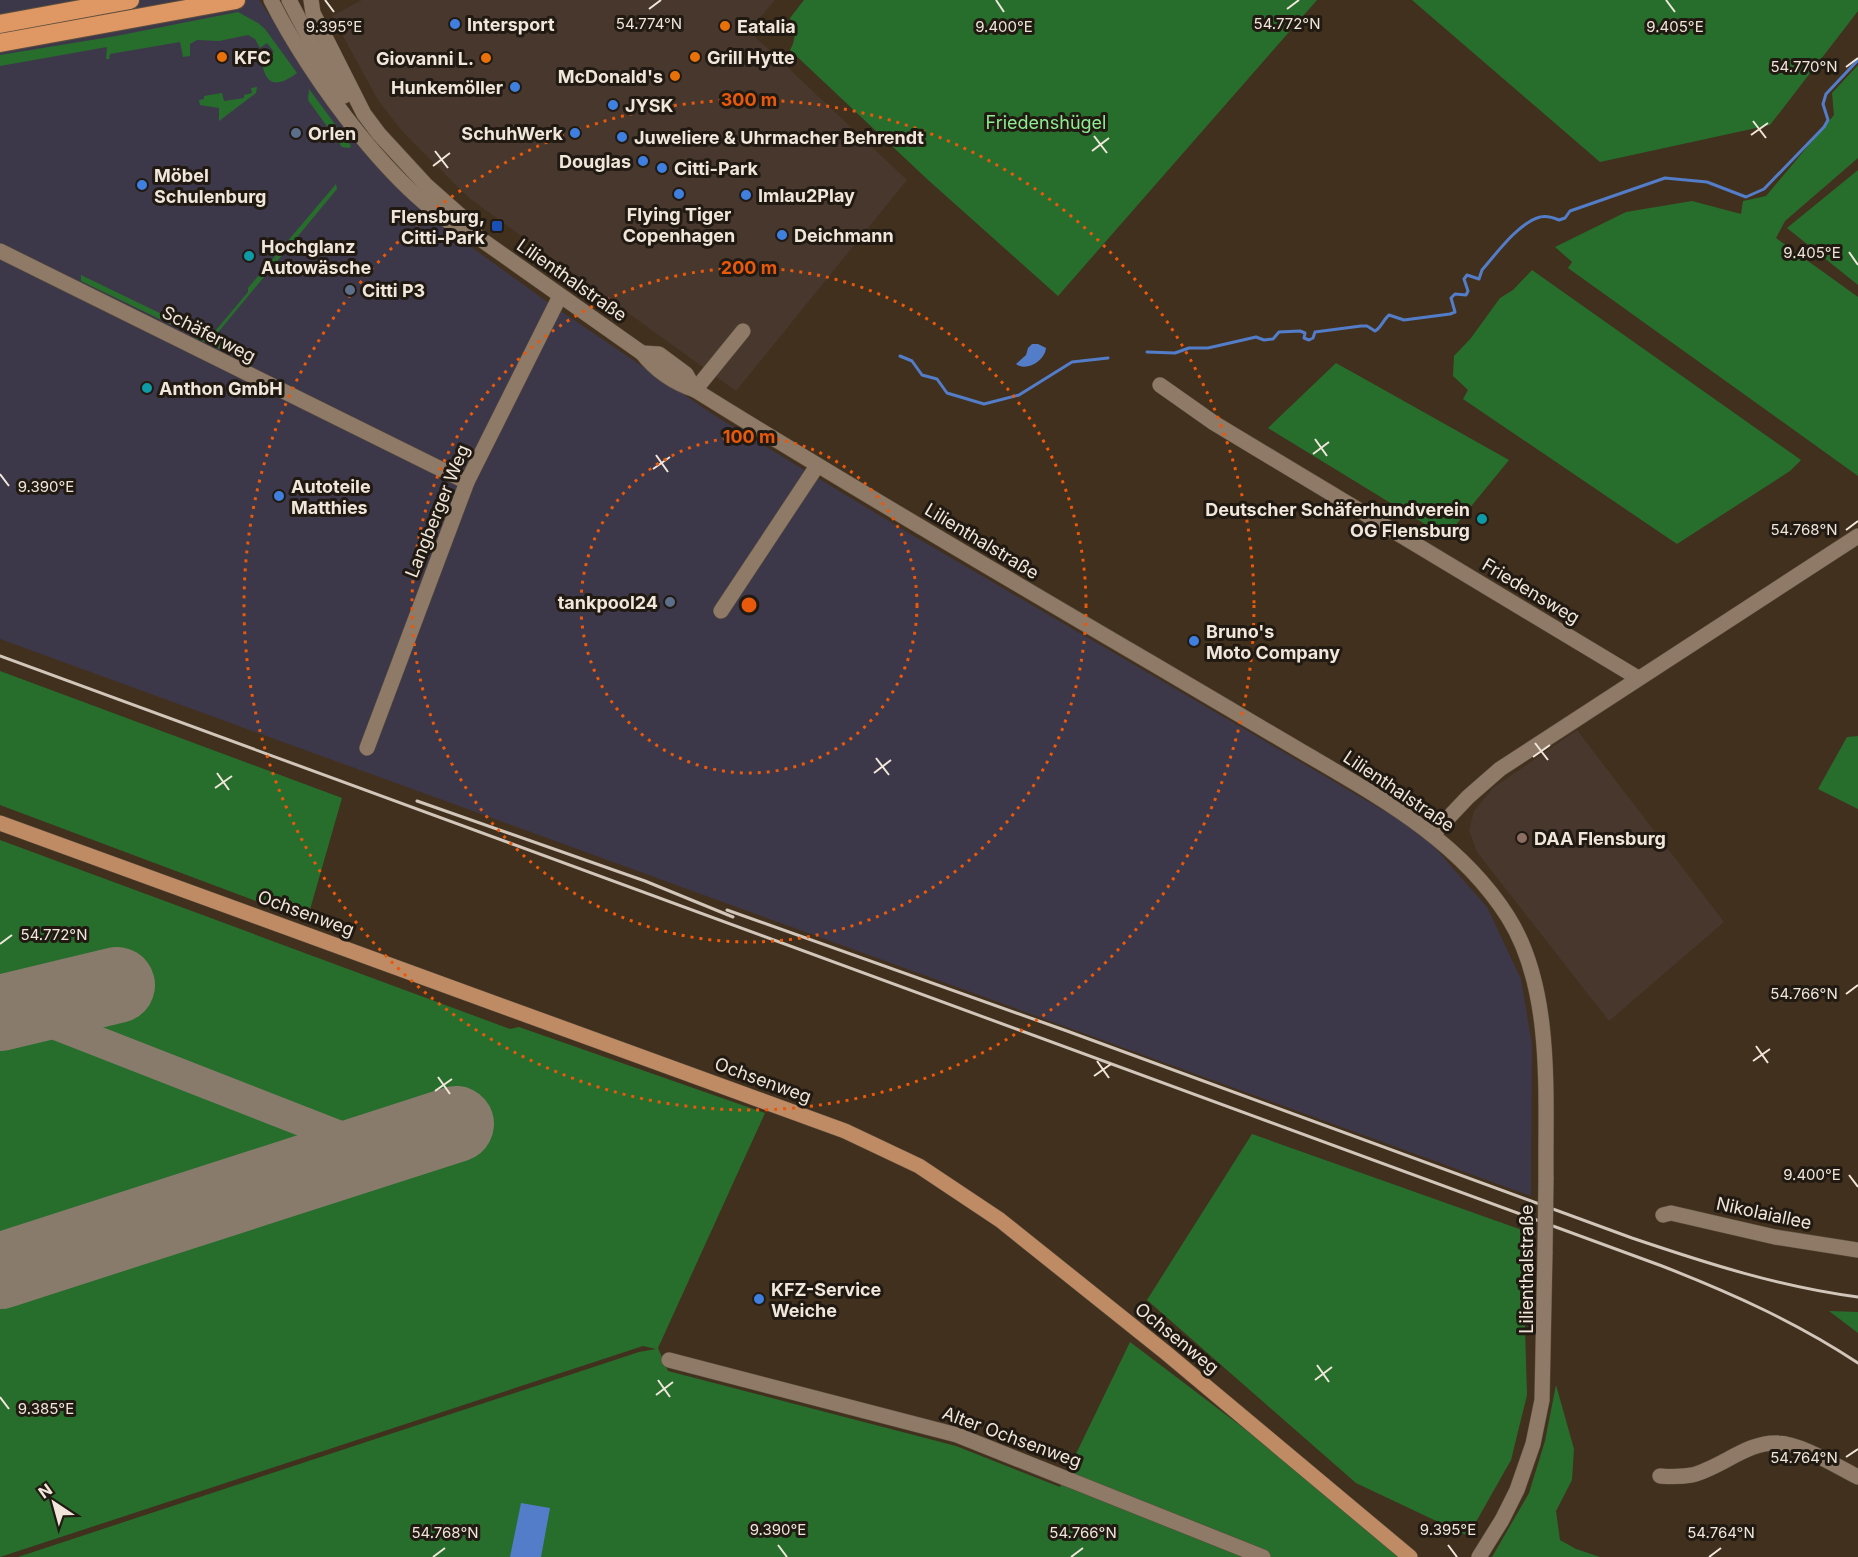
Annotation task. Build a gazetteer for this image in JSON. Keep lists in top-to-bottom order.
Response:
{
  "streets": {
    "main road": ["Ochsenweg"],
    "street": [
      "Lilienthalstraße",
      "Schäferweg",
      "Langberger Weg",
      "Friedensweg",
      "Nikolaiallee",
      "Alter Ochsenweg"
    ]
  },
  "crossings": [
    ["Lilienthalstraße", "Langberger Weg"],
    ["Schäferweg", "Langberger Weg"]
  ],
  "parks": ["Friedenshügel"],
  "places": {
    "other": [
      "Intersport",
      "Eatalia",
      "KFC",
      "Grill Hytte",
      "Giovanni L.",
      "McDonald's",
      "Hunkemöller",
      "JYSK",
      "Orlen",
      "SchuhWerk",
      "Juweliere & Uhrmacher Behrendt",
      "Douglas",
      "Citti-Park",
      "Möbel Schulenburg",
      "Flying Tiger Copenhagen",
      "Imlau2Play",
      "Deichmann",
      "Hochglanz Autowäsche",
      "Citti P3",
      "Anthon GmbH",
      "Autoteile Matthies",
      "Deutscher Schäferhundverein OG Flensburg",
      "tankpool24",
      "Bruno's Moto Company",
      "DAA Flensburg",
      "KFZ-Service Weiche"
    ],
    "transit": ["Flensburg, Citti-Park"]
  },
  "north": "top left",
  "coordinates": [
    "54.774°N",
    "54.772°N",
    "9.395°E",
    "9.400°E",
    "9.405°E",
    "54.770°N",
    "9.390°E",
    "54.768°N",
    "54.766°N",
    "9.385°E",
    "54.764°N"
  ],
  "rings": ["300 m", "200 m", "100 m"]
}
